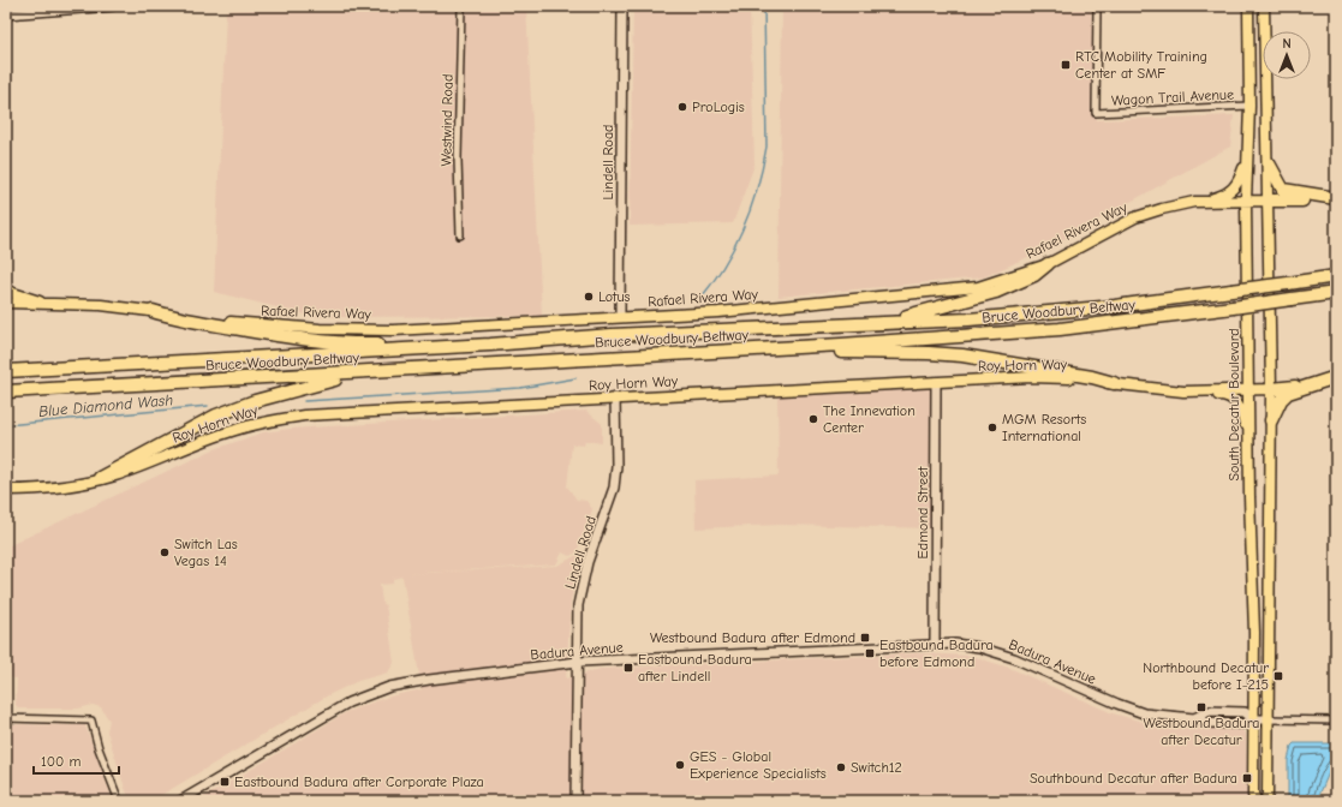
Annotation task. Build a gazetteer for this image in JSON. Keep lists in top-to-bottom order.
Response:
{
  "streets": {
    "highway": ["Bruce Woodbury Beltway"],
    "main road": [
      "Lindell Road",
      "Rafael Rivera Way",
      "Roy Horn Way",
      "South Decatur Boulevard",
      "Edmond Street",
      "Badura Avenue"
    ],
    "street": ["Wagon Trail Avenue", "Westwind Road"]
  },
  "crossings": [
    ["Wagon Trail Avenue", "South Decatur Boulevard"],
    ["Lindell Road", "Rafael Rivera Way"],
    ["Lindell Road", "Roy Horn Way"],
    ["Lindell Road", "Badura Avenue"],
    ["Rafael Rivera Way", "South Decatur Boulevard"],
    ["Roy Horn Way", "South Decatur Boulevard"],
    ["Roy Horn Way", "Edmond Street"],
    ["South Decatur Boulevard", "Badura Avenue"],
    ["Edmond Street", "Badura Avenue"]
  ],
  "water": ["Blue Diamond Wash"],
  "places": {
    "transit": [
      "RTC Mobility Training Center at SMF",
      "Westbound Badura after Edmond",
      "Eastbound Badura before Edmond",
      "Eastbound Badura after Lindell",
      "Northbound Decatur before I-215",
      "Westbound Badura after Decatur",
      "Southbound Decatur after Badura",
      "Eastbound Badura after Corporate Plaza"
    ],
    "other": [
      "ProLogis",
      "Lotus",
      "The Innevation Center",
      "MGM Resorts International",
      "Switch Las Vegas 14",
      "GES - Global Experience Specialists",
      "Switch12"
    ]
  },
  "scale_bar": "100 m",
  "north": "top"
}
